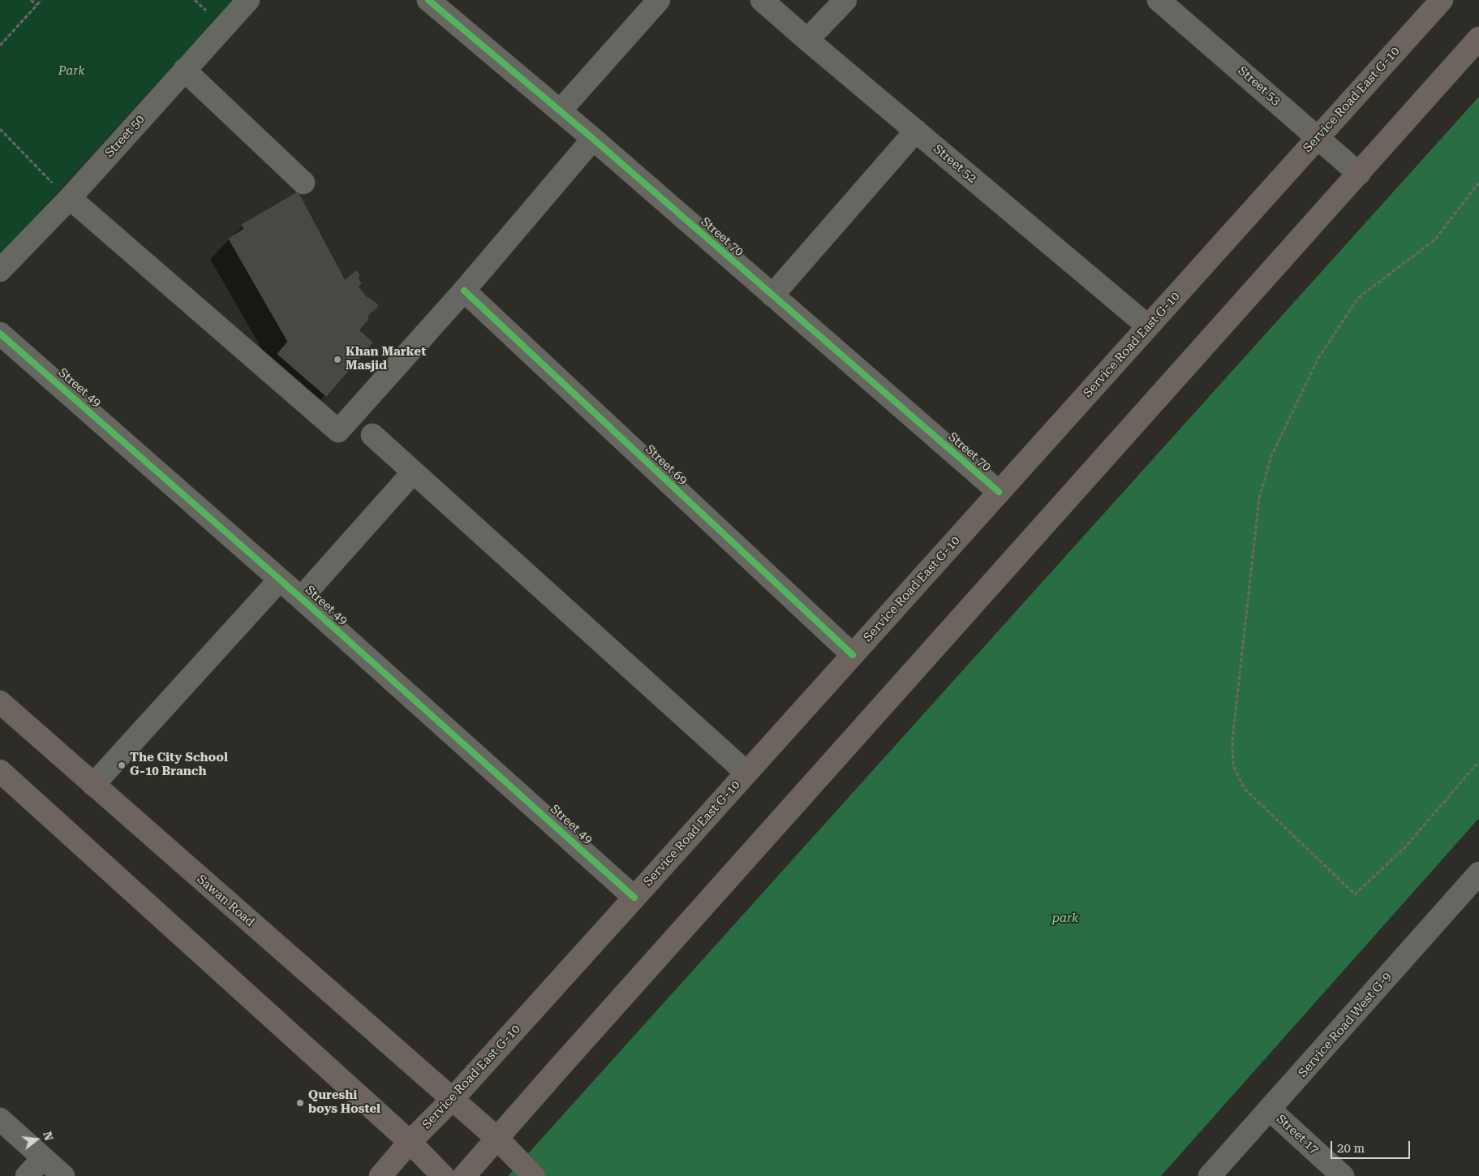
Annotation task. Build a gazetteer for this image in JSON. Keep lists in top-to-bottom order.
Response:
{
  "streets": {
    "main road": ["Service Road East G-10", "Sawan Road"],
    "street": [
      "Street 53",
      "Street 50",
      "Street 52",
      "Street 70",
      "Street 49",
      "Street 69",
      "Service Road West G-9",
      "Street 17"
    ]
  },
  "crossings": [
    ["Street 53", "Service Road East G-10"],
    ["Service Road East G-10", "Street 52"],
    ["Service Road East G-10", "Street 70"],
    ["Service Road East G-10", "Street 49"],
    ["Service Road East G-10", "Street 69"],
    ["Service Road East G-10", "Sawan Road"],
    ["Service Road West G-9", "Street 17"]
  ],
  "parks": ["Park", "park"],
  "places": ["Khan Market Masjid", "The City School G-10 Branch", "Qureshi boys Hostel"],
  "scale_bar": "20 m",
  "north": "right"
}
